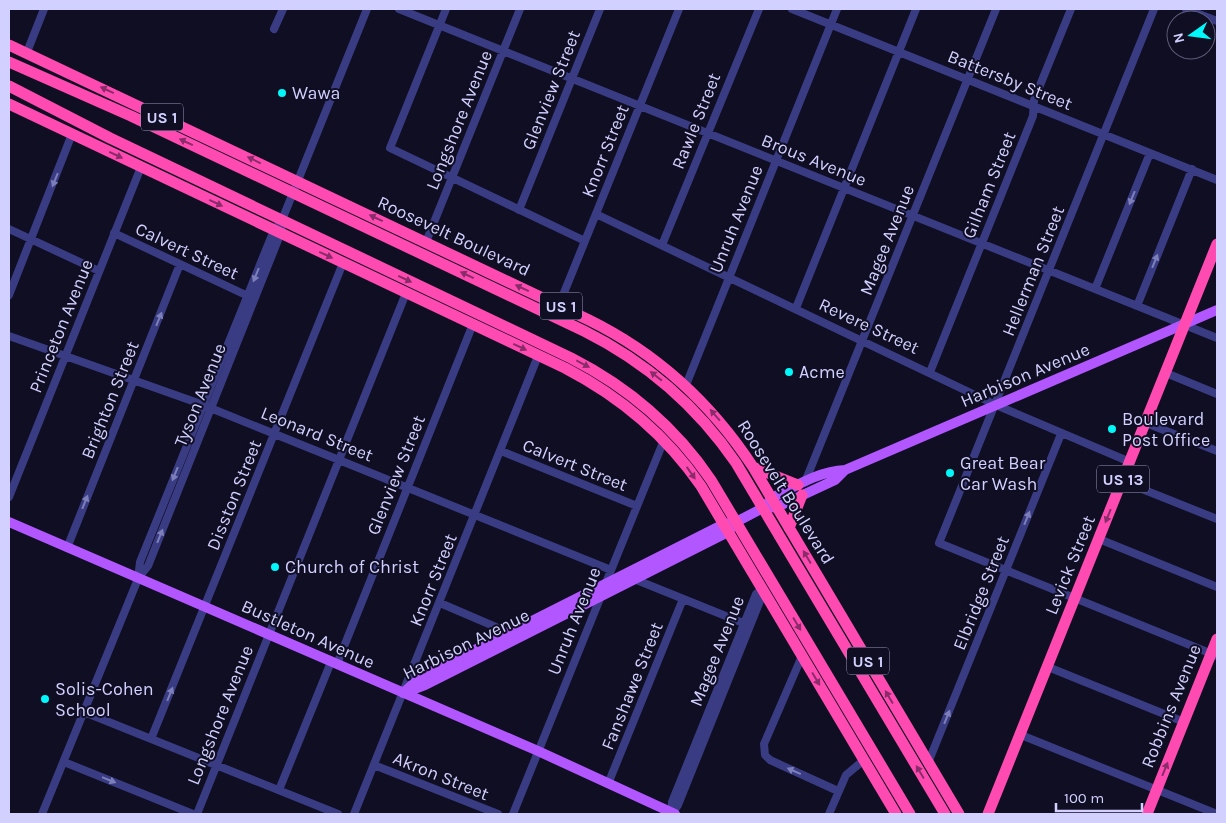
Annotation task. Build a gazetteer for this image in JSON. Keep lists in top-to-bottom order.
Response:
{
  "streets": {
    "highway": [
      "US 1",
      "Roosevelt Boulevard",
      "US 13",
      "Levick Street",
      "Robbins Avenue"
    ],
    "main road": ["Harbison Avenue", "Bustleton Avenue"],
    "street": [
      "Battersby Street",
      "Glenview Street",
      "Longshore Avenue",
      "Rawle Street",
      "Knorr Street",
      "Brous Avenue",
      "Gilham Street",
      "Unruh Avenue",
      "Magee Avenue",
      "Calvert Street",
      "Hellerman Street",
      "Princeton Avenue",
      "Revere Street",
      "Tyson Avenue",
      "Brighton Street",
      "Leonard Street",
      "Disston Street",
      "Elbridge Street",
      "Fanshawe Street",
      "Akron Street"
    ]
  },
  "crossings": [
    ["Battersby Street", "Gilham Street"],
    ["Battersby Street", "Unruh Avenue"],
    ["Battersby Street", "Magee Avenue"],
    ["Battersby Street", "Hellerman Street"],
    ["Glenview Street", "Brous Avenue"],
    ["Glenview Street", "Leonard Street"],
    ["Glenview Street", "Bustleton Avenue"],
    ["US 1", "Harbison Avenue"],
    ["US 1", "Tyson Avenue"],
    ["Longshore Avenue", "Brous Avenue"],
    ["Longshore Avenue", "Roosevelt Boulevard"],
    ["Longshore Avenue", "Leonard Street"],
    ["Longshore Avenue", "Bustleton Avenue"],
    ["Rawle Street", "Brous Avenue"],
    ["Rawle Street", "Revere Street"],
    ["Knorr Street", "Brous Avenue"],
    ["Knorr Street", "Roosevelt Boulevard"],
    ["Knorr Street", "Calvert Street"],
    ["Knorr Street", "Revere Street"],
    ["Knorr Street", "Harbison Avenue"],
    ["Knorr Street", "Leonard Street"],
    ["Knorr Street", "Bustleton Avenue"],
    ["Knorr Street", "Akron Street"],
    ["Brous Avenue", "Gilham Street"],
    ["Brous Avenue", "Unruh Avenue"],
    ["Brous Avenue", "Magee Avenue"],
    ["Brous Avenue", "Hellerman Street"],
    ["Brous Avenue", "Harbison Avenue"],
    ["Brous Avenue", "Levick Street"],
    ["Gilham Street", "Revere Street"],
    ["Unruh Avenue", "Roosevelt Boulevard"],
    ["Unruh Avenue", "Calvert Street"],
    ["Unruh Avenue", "Revere Street"],
    ["Unruh Avenue", "Harbison Avenue"],
    ["Unruh Avenue", "Leonard Street"],
    ["Unruh Avenue", "Bustleton Avenue"],
    ["Roosevelt Boulevard", "Harbison Avenue"],
    ["Roosevelt Boulevard", "Tyson Avenue"],
    ["Roosevelt Boulevard", "Elbridge Street"],
    ["Magee Avenue", "Revere Street"],
    ["Magee Avenue", "Harbison Avenue"],
    ["Magee Avenue", "Bustleton Avenue"],
    ["Calvert Street", "Princeton Avenue"],
    ["Calvert Street", "Tyson Avenue"],
    ["Calvert Street", "Brighton Street"],
    ["Hellerman Street", "Revere Street"],
    ["Hellerman Street", "Harbison Avenue"],
    ["Hellerman Street", "Elbridge Street"],
    ["Princeton Avenue", "Leonard Street"],
    ["Revere Street", "Harbison Avenue"],
    ["Revere Street", "Levick Street"],
    ["Revere Street", "Elbridge Street"],
    ["Harbison Avenue", "Levick Street"],
    ["Harbison Avenue", "Bustleton Avenue"],
    ["Tyson Avenue", "Leonard Street"],
    ["Tyson Avenue", "Bustleton Avenue"],
    ["Brighton Street", "Leonard Street"],
    ["Brighton Street", "Bustleton Avenue"],
    ["Leonard Street", "Disston Street"],
    ["Disston Street", "Bustleton Avenue"],
    ["Bustleton Avenue", "Fanshawe Street"]
  ],
  "one_way": ["Brighton Street", "Elbridge Street", "Robbins Avenue"],
  "places": [
    "Wawa",
    "Acme",
    "Boulevard Post Office",
    "Great Bear Car Wash",
    "Church of Christ",
    "Solis-Cohen School"
  ],
  "scale_bar": "100 m",
  "north": "left"
}
